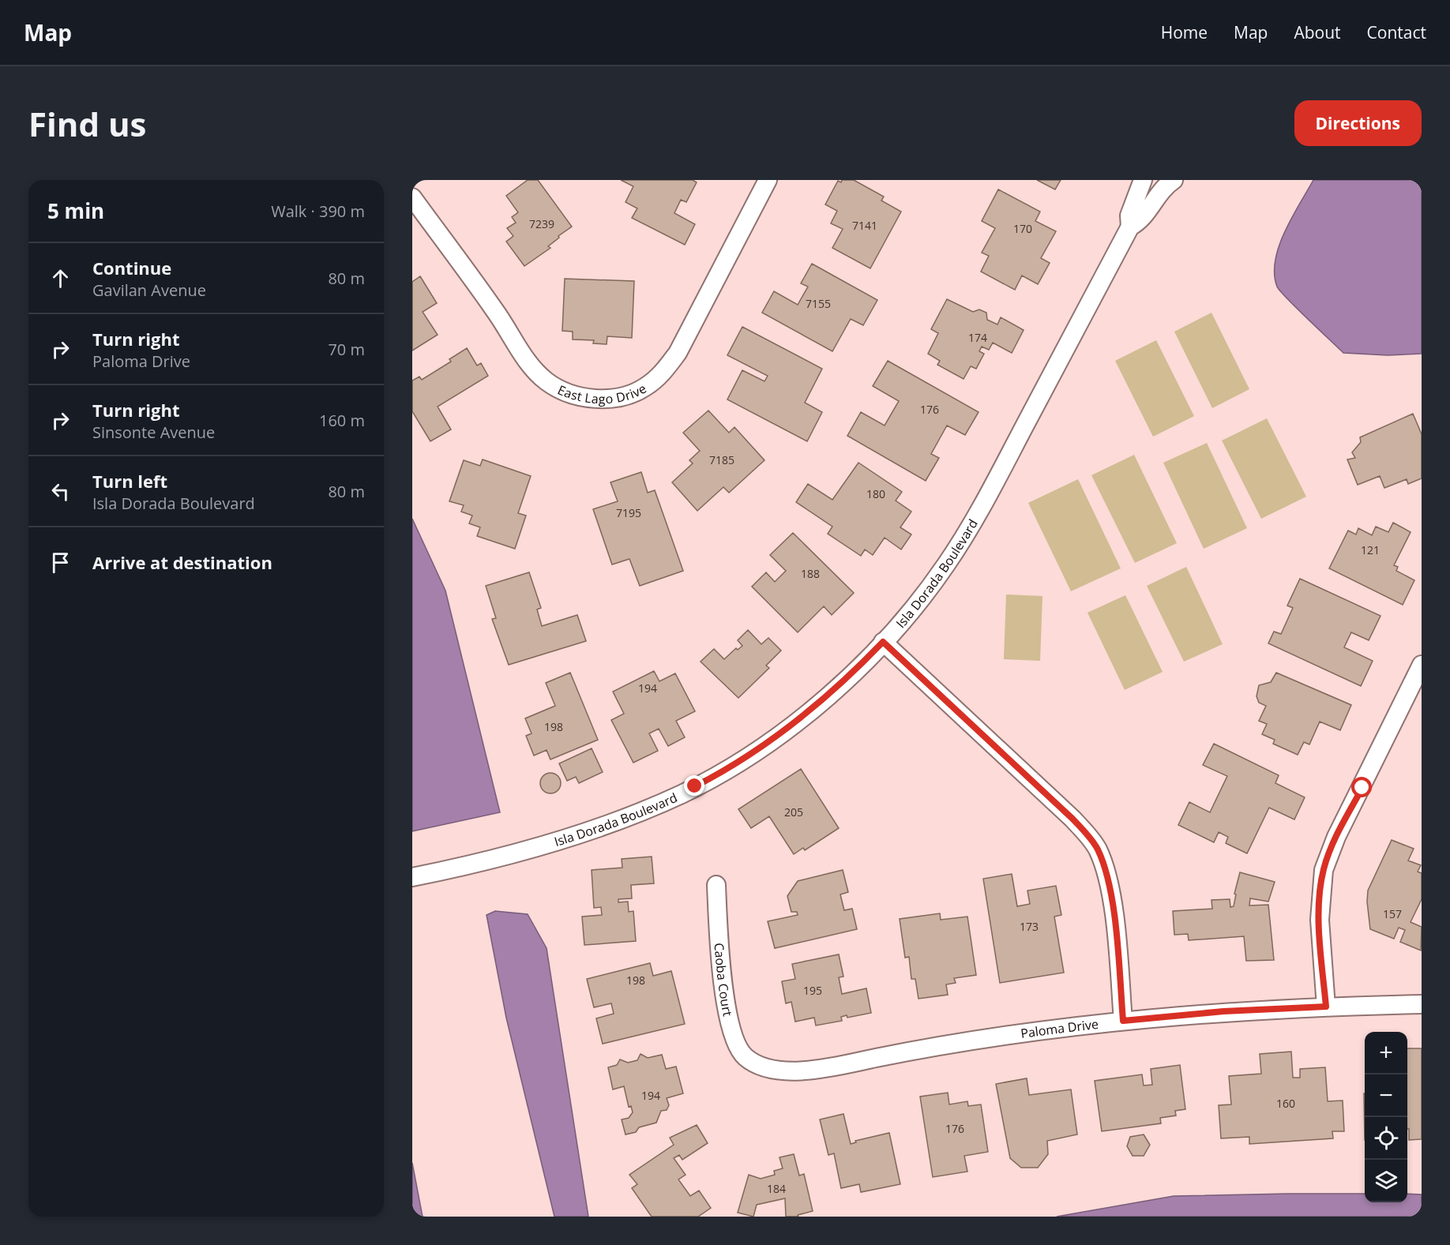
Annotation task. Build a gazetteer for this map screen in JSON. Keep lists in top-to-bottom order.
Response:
{
  "streets": {
    "street": [
      "East Lago Drive",
      "Isla Dorada Boulevard",
      "Caoba Court",
      "Paloma Drive"
    ]
  },
  "crossings": [
    ["Caoba Court", "Paloma Drive"]
  ],
  "house_numbers": [
    "7239",
    "7141",
    "170",
    "7155",
    "174",
    "176",
    "7185",
    "180",
    "7195",
    "121",
    "188",
    "194",
    "198",
    "205",
    "157",
    "173",
    "198",
    "195",
    "194",
    "160",
    "176",
    "184"
  ],
  "page": {
    "header": "Map",
    "nav": [
      "Home",
      "Map",
      "About",
      "Contact"
    ],
    "buttons": "Directions",
    "title": "Find us",
    "heading": ["5 min", "Walk · 390 m"],
    "list": [
      ["Continue", "Gavilan Avenue", "80 m"],
      ["Turn right", "Paloma Drive", "70 m"],
      ["Turn right", "Sinsonte Avenue", "160 m"],
      ["Turn left", "Isla Dorada Boulevard", "80 m"],
      "Arrive at destination"
    ],
    "map_buttons": ["+", "−"]
  }
}
